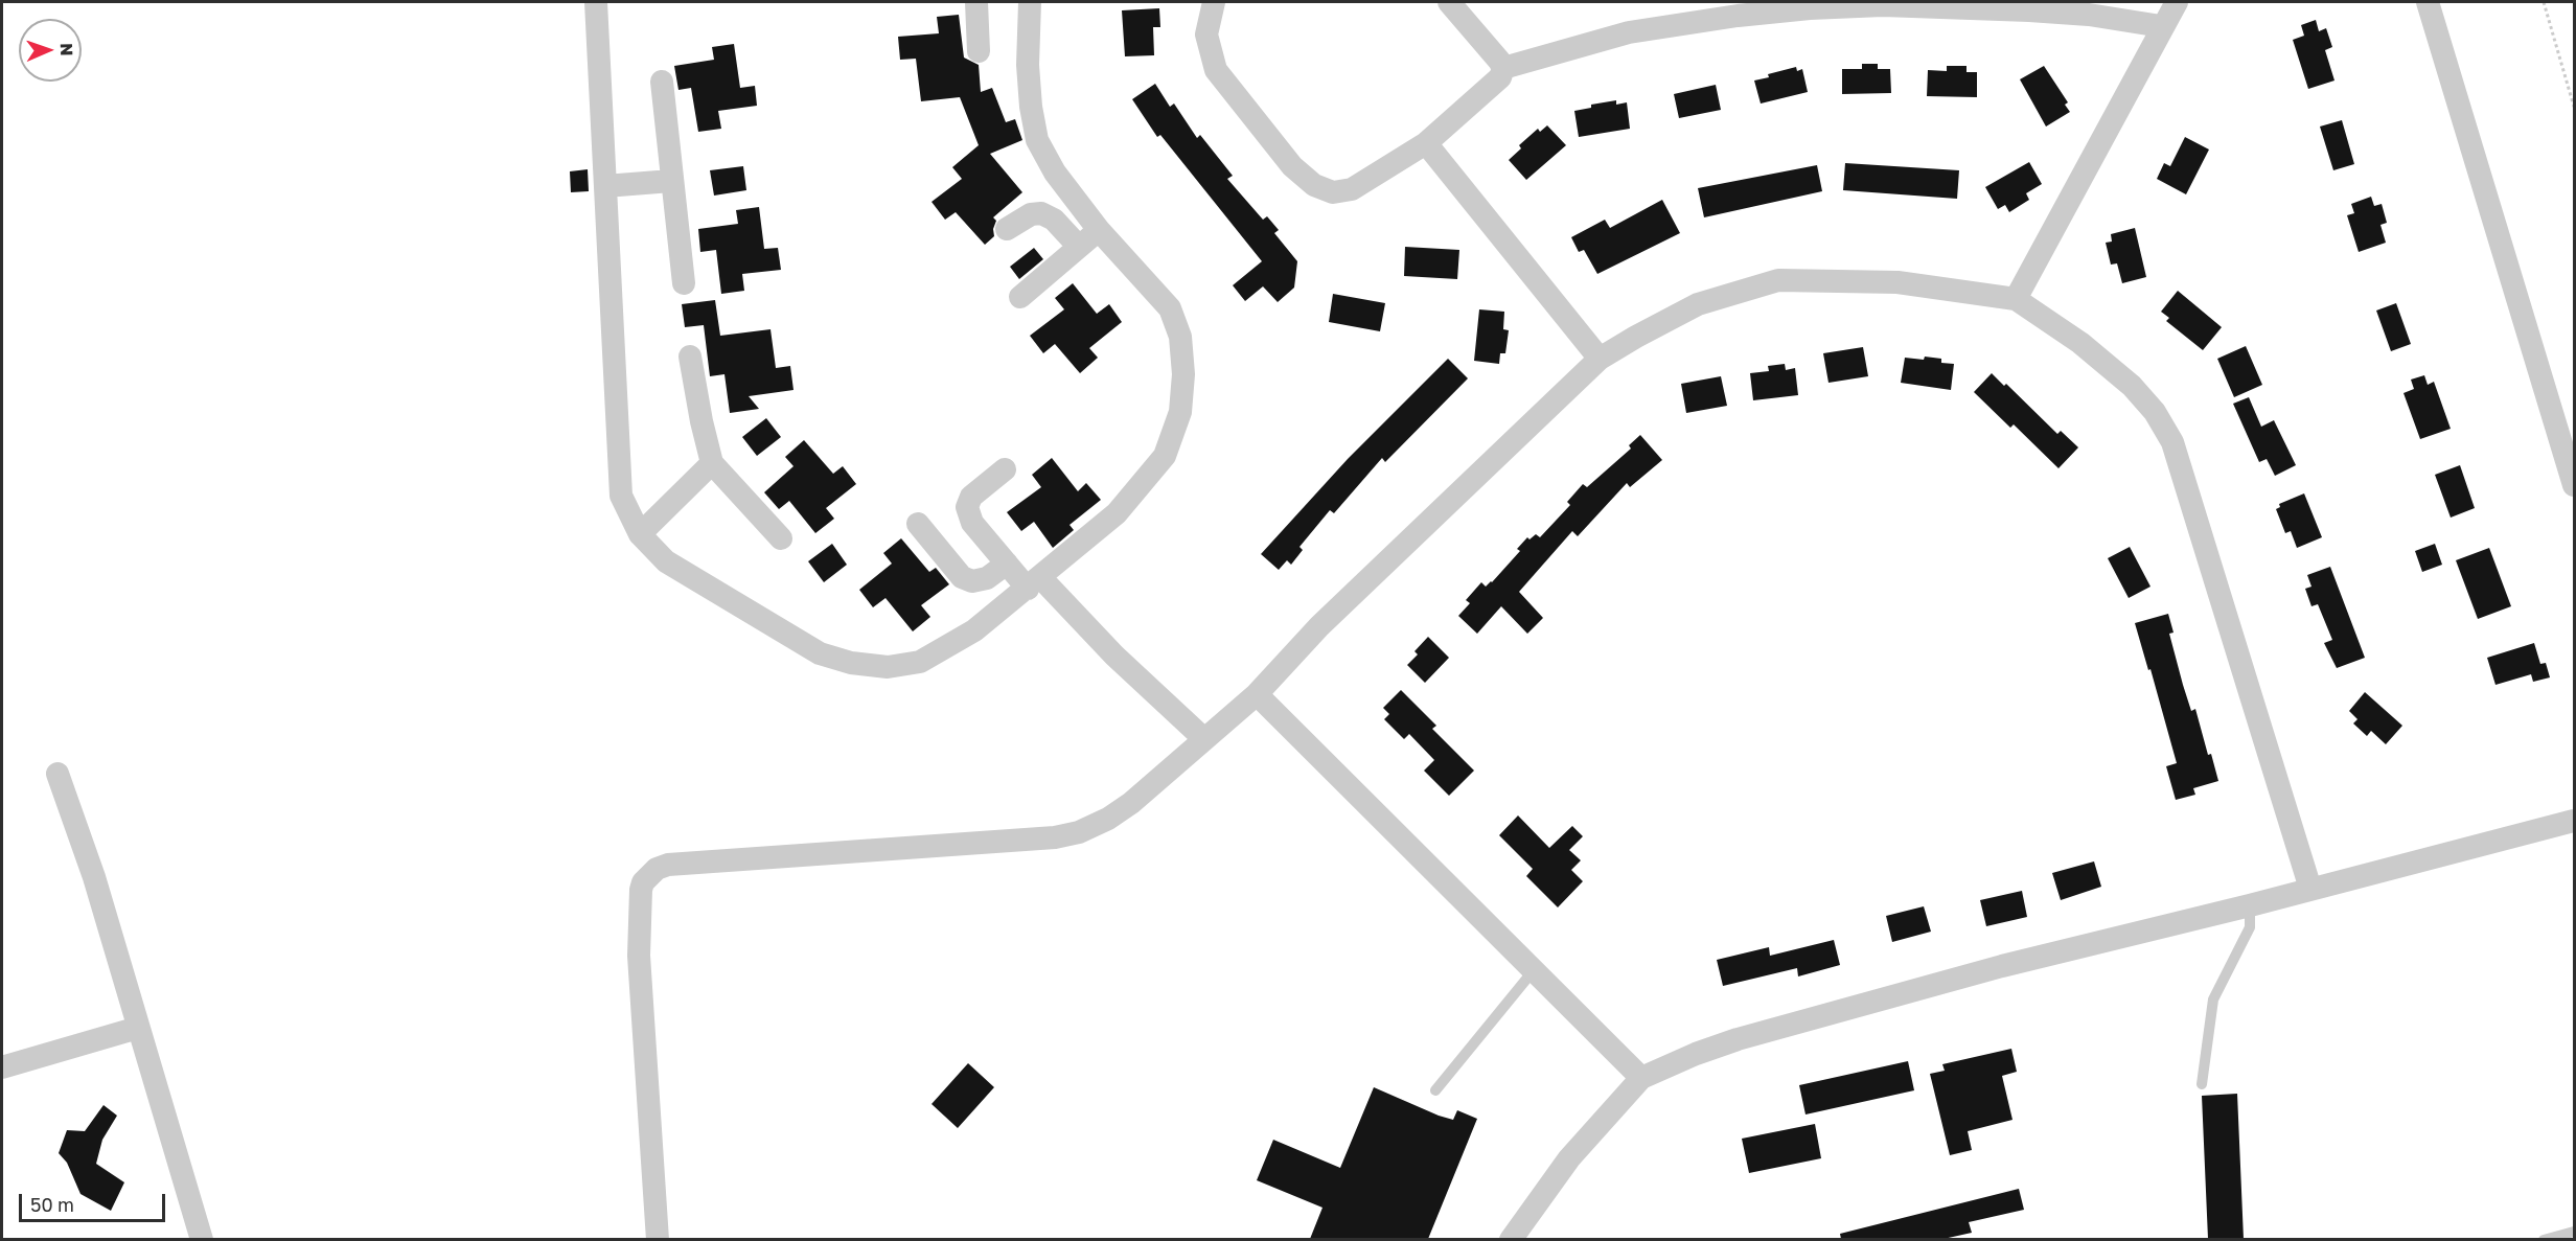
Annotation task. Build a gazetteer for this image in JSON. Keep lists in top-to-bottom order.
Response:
{
  "scale_bar": "50 m",
  "north": "right"
}
